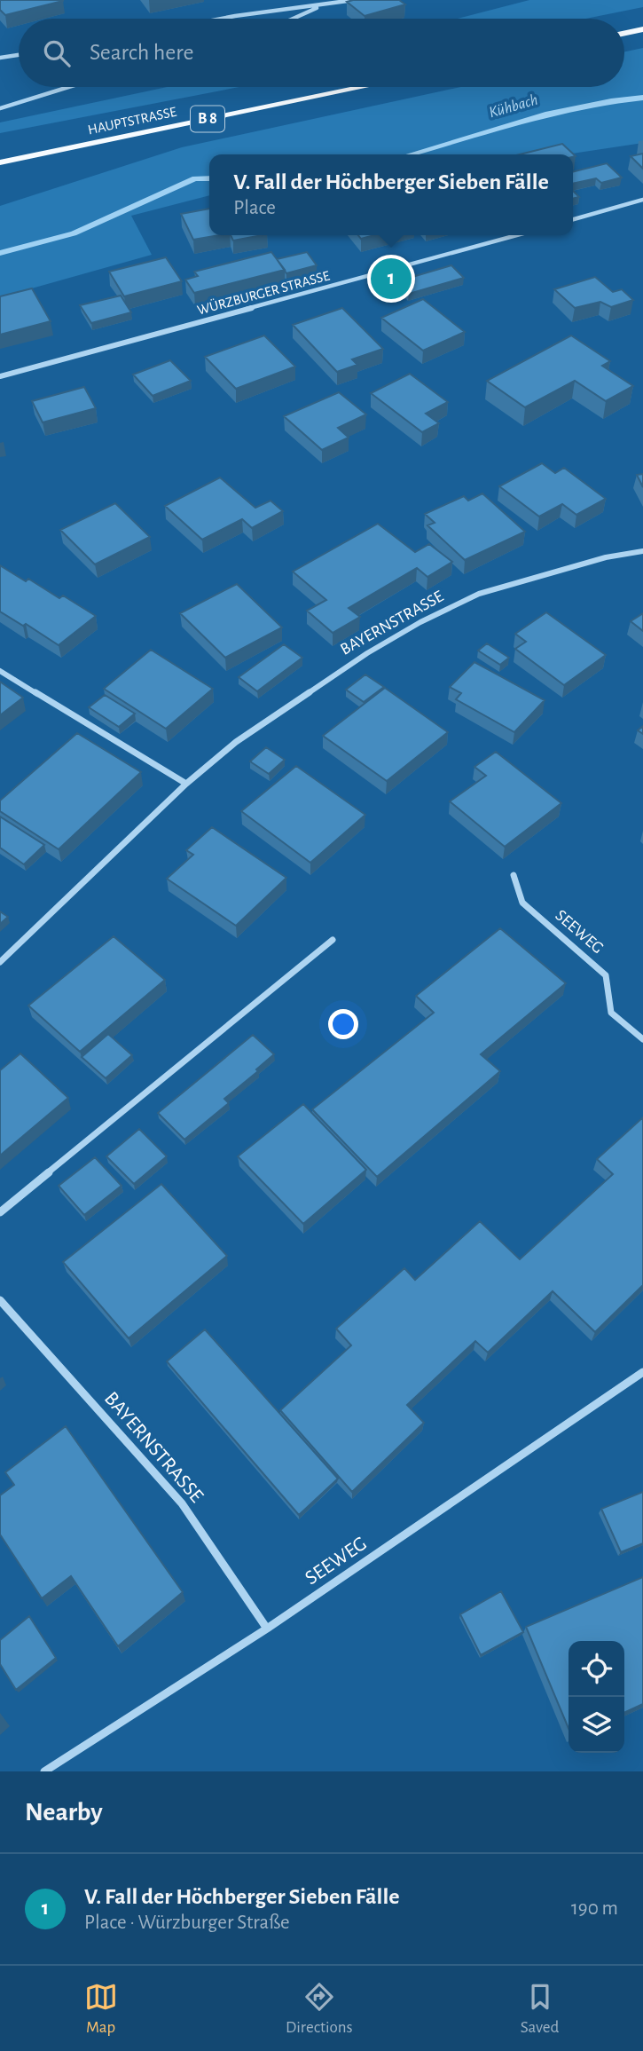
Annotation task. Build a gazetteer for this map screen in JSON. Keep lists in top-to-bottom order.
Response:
{
  "streets": {
    "main road": ["B 8", "HAUPTSTRASSE"],
    "street": ["WÜRZBURGER STRASSE", "BAYERNSTRASSE", "SEEWEG"]
  },
  "crossings": [
    ["BAYERNSTRASSE", "SEEWEG"]
  ],
  "water": ["Kühbach"],
  "page": {
    "search": "Search here",
    "popup": ["V. Fall der Höchberger Sieben Fälle", "Place"],
    "pins": "1",
    "heading": "Nearby",
    "list": [
      {
        "mark": "1",
        "name": "V. Fall der Höchberger Sieben Fälle",
        "note": "Place · Würzburger Straße",
        "value": "190 m"
      }
    ],
    "nav": ["Map", "Directions", "Saved"]
  }
}
